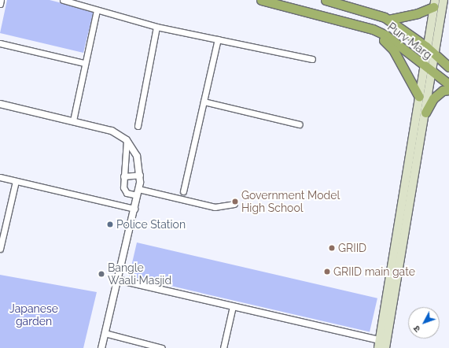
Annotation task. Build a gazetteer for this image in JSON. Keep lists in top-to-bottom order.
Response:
{
  "streets": {
    "highway": ["Purv Marg"]
  },
  "parks": ["Japanese garden"],
  "places": [
    "Government Model High School",
    "Police Station",
    "GRIID",
    "GRIID main gate",
    "Bangle Waali Masjid"
  ],
  "north": "bottom left"
}
